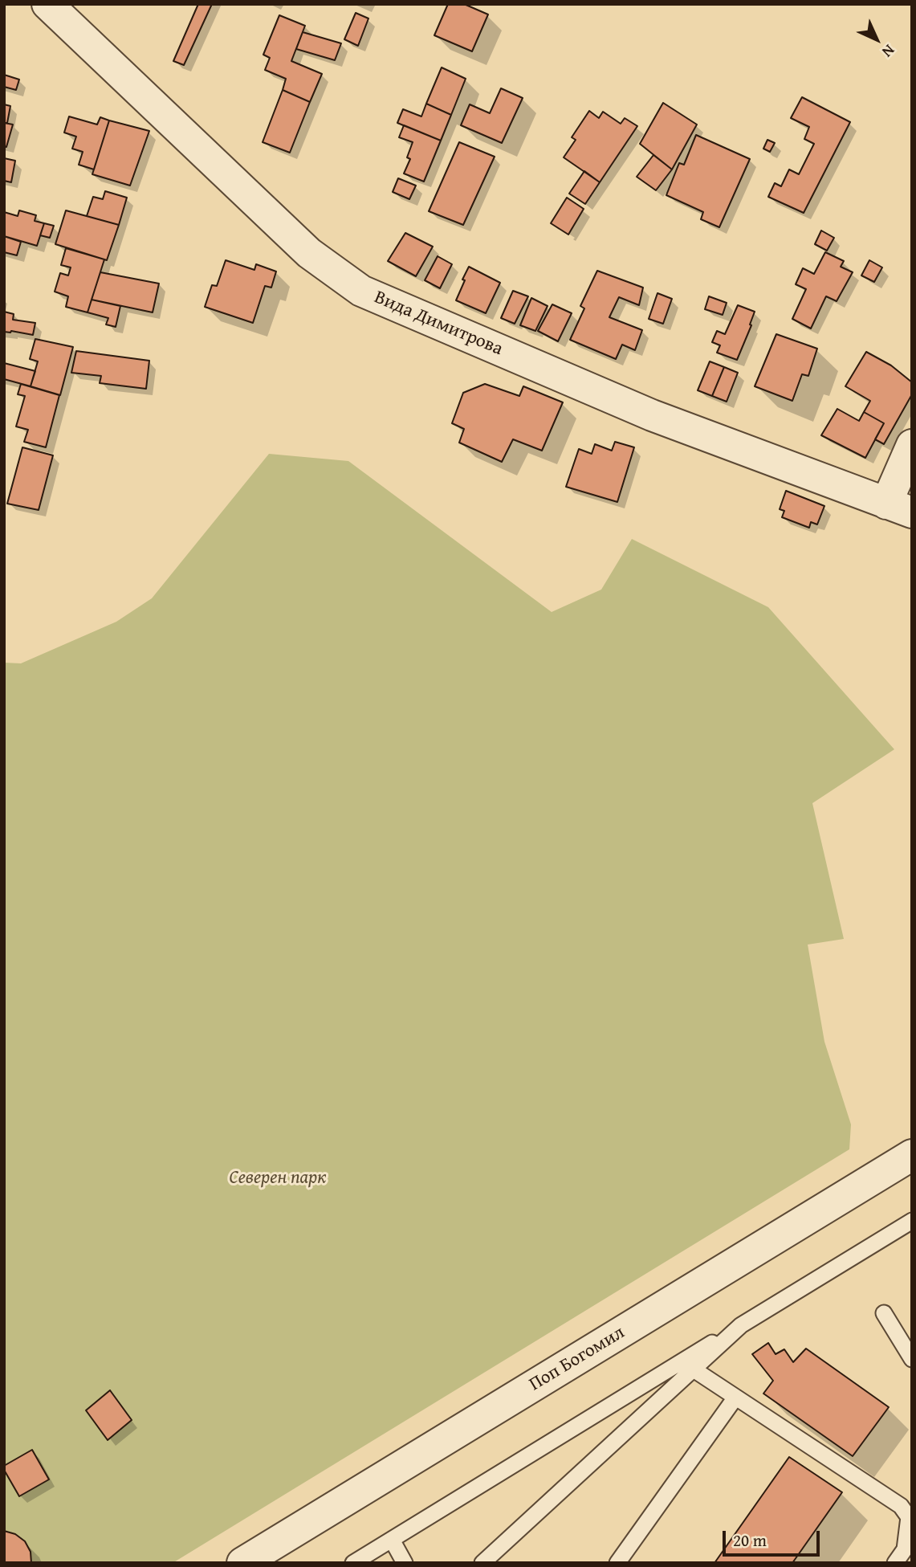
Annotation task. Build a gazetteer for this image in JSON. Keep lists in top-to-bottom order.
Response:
{
  "streets": {
    "street": ["Вида Димитрова", "Поп Богомил"]
  },
  "parks": ["Северен парк"],
  "scale_bar": "20 m",
  "north": "bottom right"
}
